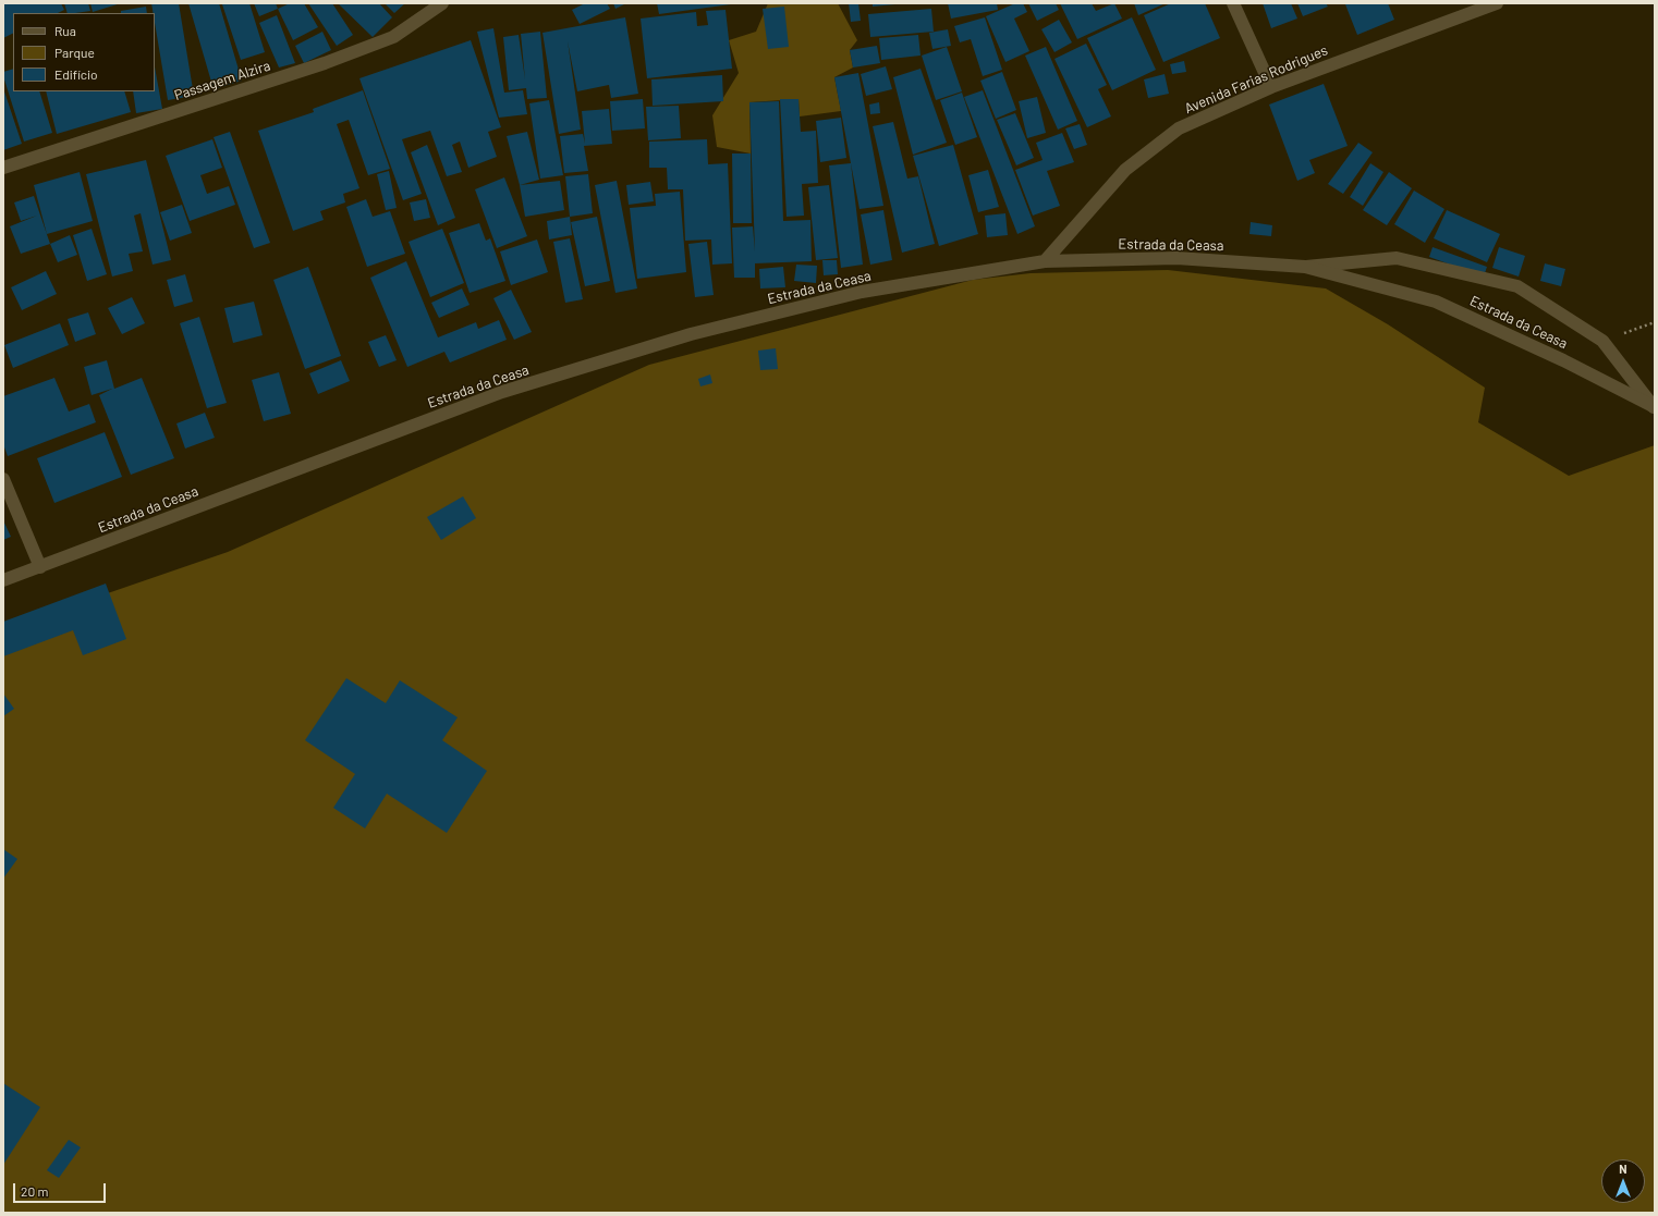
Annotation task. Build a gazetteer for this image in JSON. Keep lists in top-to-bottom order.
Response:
{
  "streets": {
    "street": ["Avenida Farias Rodrigues", "Passagem Alzira", "Estrada da Ceasa"]
  },
  "crossings": [
    ["Avenida Farias Rodrigues", "Estrada da Ceasa"]
  ],
  "legend": ["Rua", "Parque", "Edifício"],
  "scale_bar": "20 m",
  "north": "top"
}
